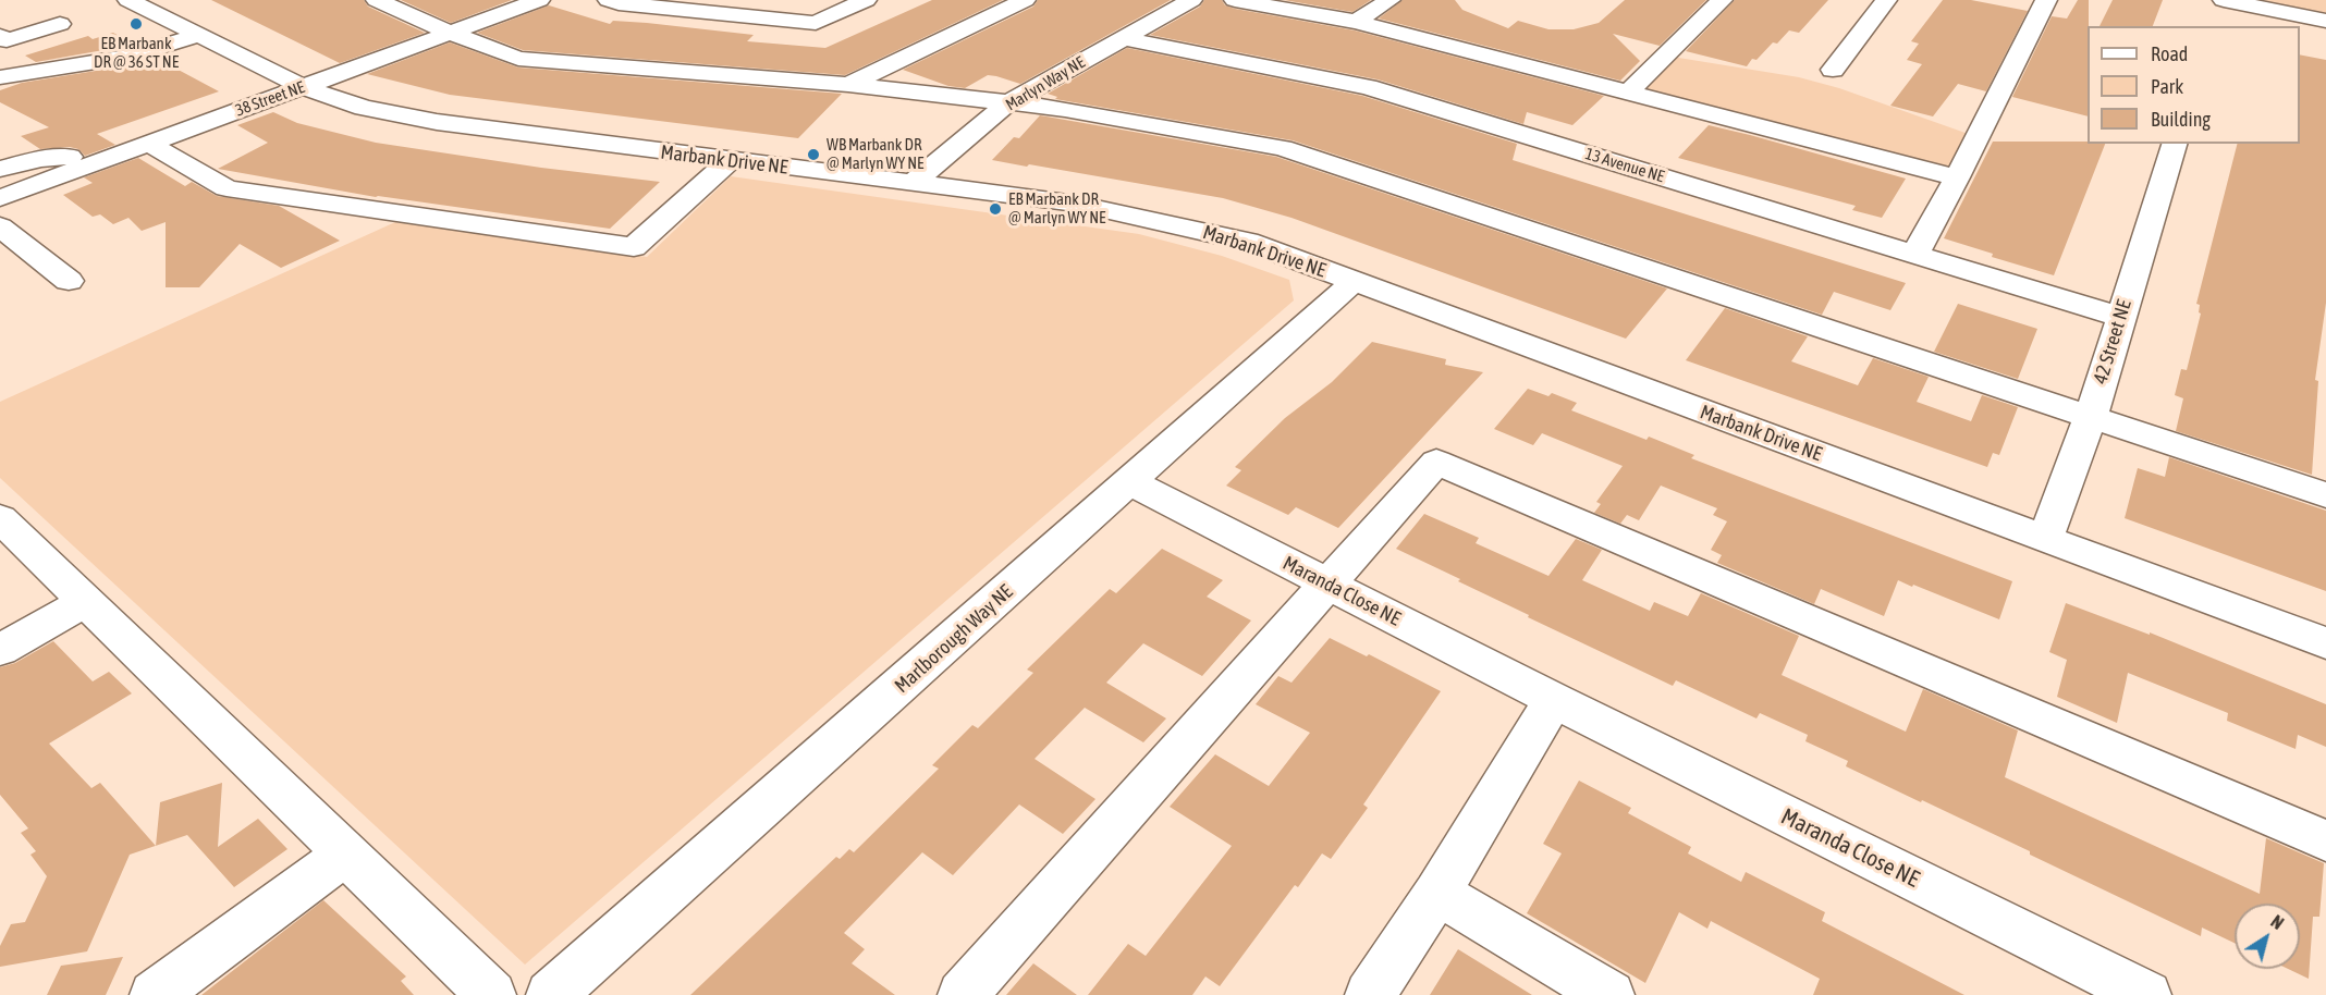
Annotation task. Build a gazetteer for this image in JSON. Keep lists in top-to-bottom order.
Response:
{
  "streets": {
    "street": [
      "Marlyn Way NE",
      "38 Street NE",
      "Marbank Drive NE",
      "13 Avenue NE",
      "42 Street NE",
      "Maranda Close NE",
      "Marlborough Way NE"
    ]
  },
  "crossings": [
    ["Marlyn Way NE", "Marbank Drive NE"],
    ["Marlyn Way NE", "13 Avenue NE"],
    ["38 Street NE", "Marbank Drive NE"],
    ["Marbank Drive NE", "42 Street NE"],
    ["Marbank Drive NE", "Marlborough Way NE"],
    ["13 Avenue NE", "42 Street NE"],
    ["Maranda Close NE", "Marlborough Way NE"]
  ],
  "places": ["EB Marbank DR @ 36 ST NE", "WB Marbank DR @ Marlyn WY NE", "EB Marbank DR @ Marlyn WY NE"],
  "legend": ["Road", "Park", "Building"],
  "north": "top right"
}
